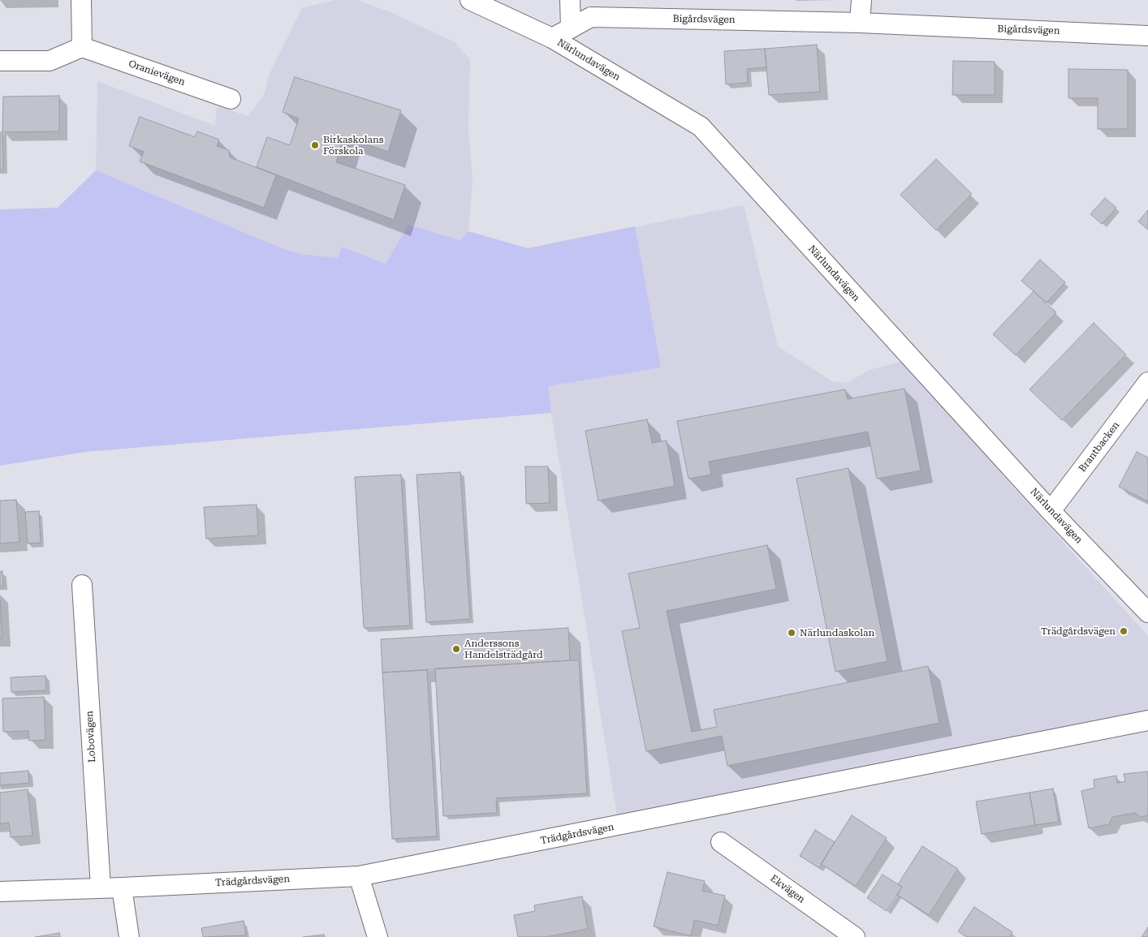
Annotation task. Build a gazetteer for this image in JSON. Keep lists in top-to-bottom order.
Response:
{
  "streets": {
    "street": [
      "Bigårdsvägen",
      "Närlundavägen",
      "Oranievägen",
      "Brantbacken",
      "Lobovägen",
      "Trädgårdsvägen",
      "Ekvägen"
    ]
  },
  "crossings": [
    ["Bigårdsvägen", "Närlundavägen"],
    ["Närlundavägen", "Brantbacken"],
    ["Lobovägen", "Trädgårdsvägen"]
  ],
  "places": [
    "Birkaskolans Förskola",
    "Trädgårdsvägen",
    "Närlundaskolan",
    "Anderssons Handelsträdgård"
  ]
}
